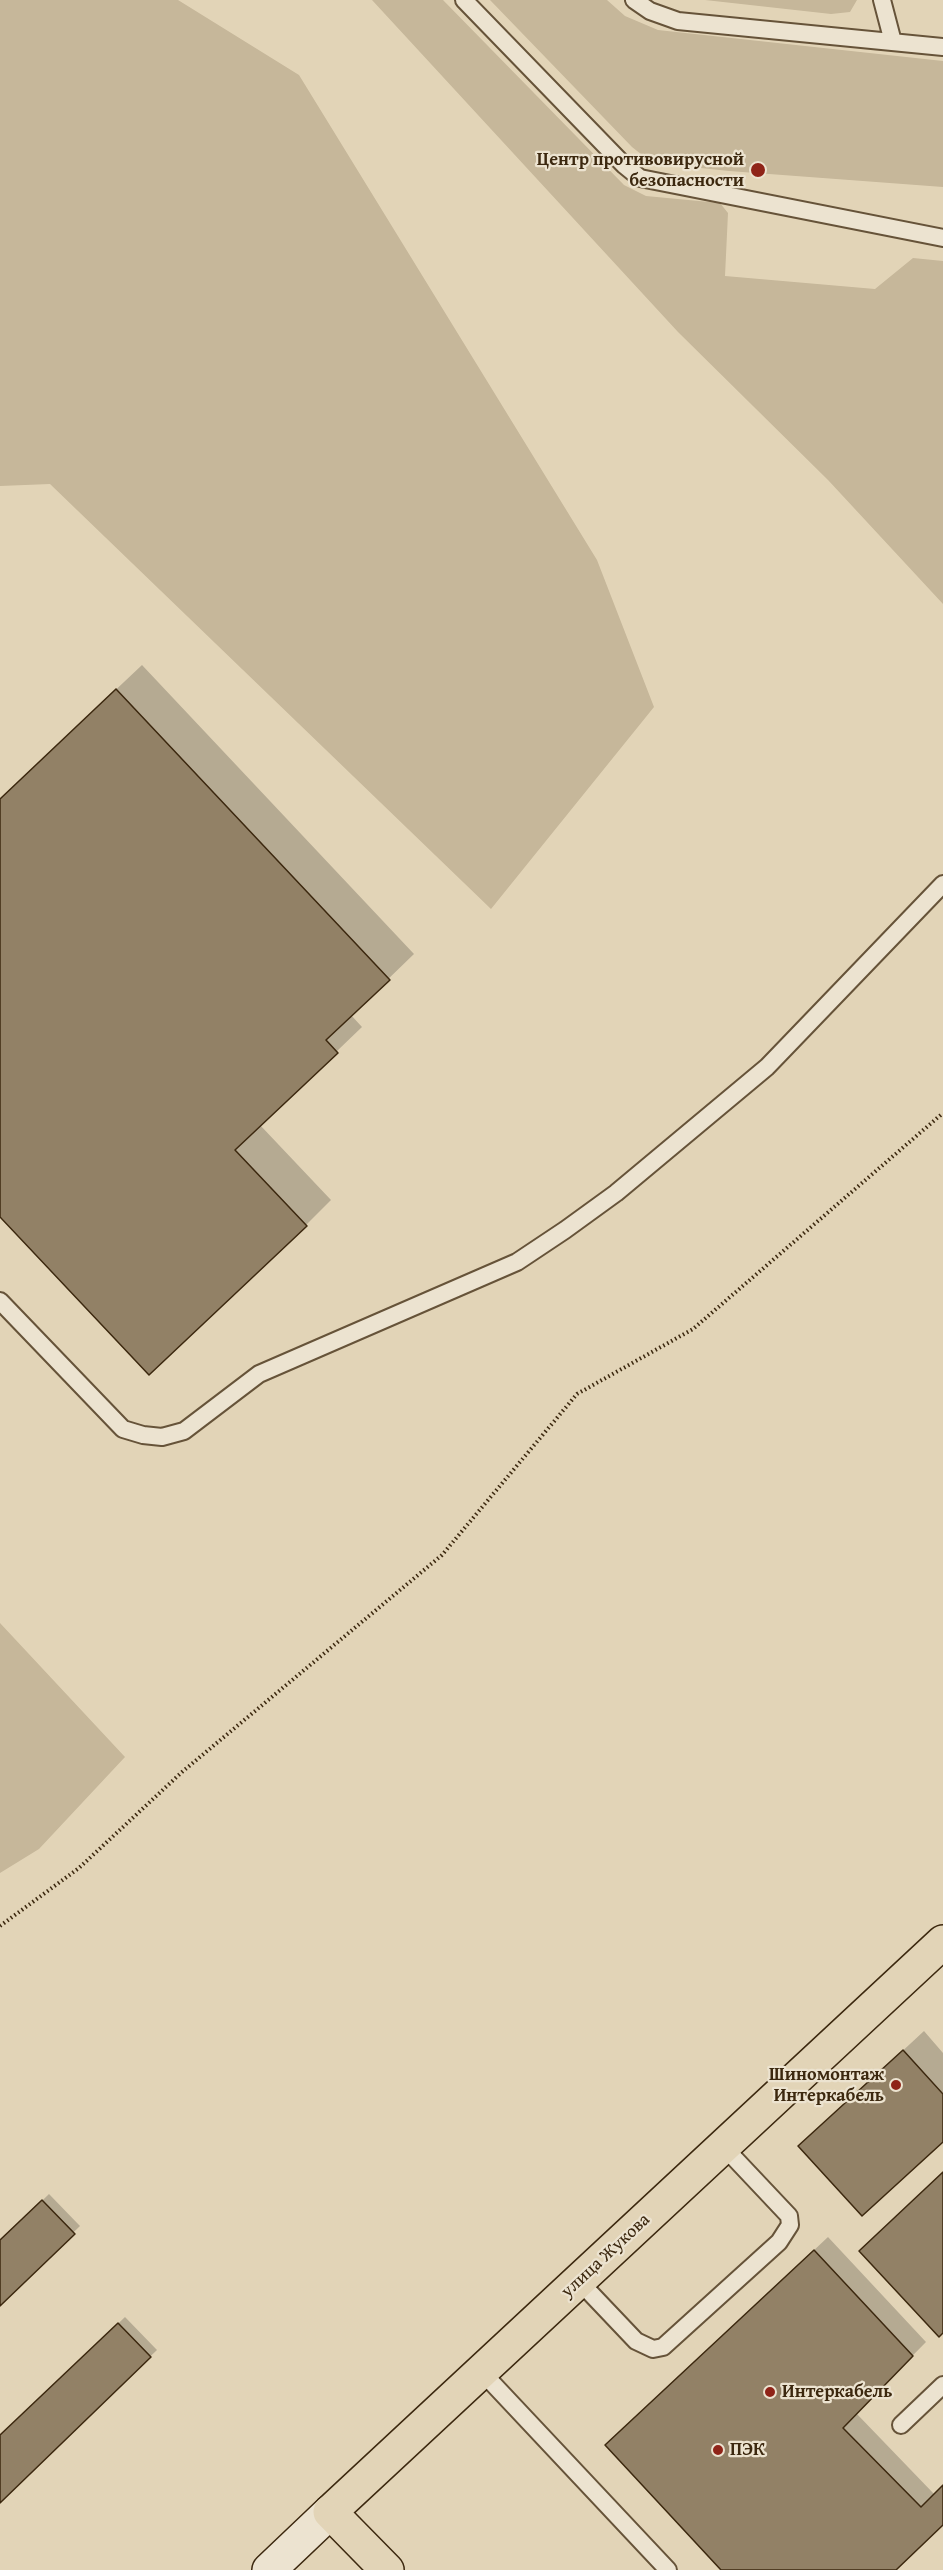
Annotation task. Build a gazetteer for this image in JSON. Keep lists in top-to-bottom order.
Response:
{
  "streets": {
    "main road": ["улица Жукова"]
  },
  "places": [
    "Центр противовирусной безопасности",
    "Шиномонтаж Интеркабель",
    "Интеркабель",
    "ПЭК"
  ]
}
